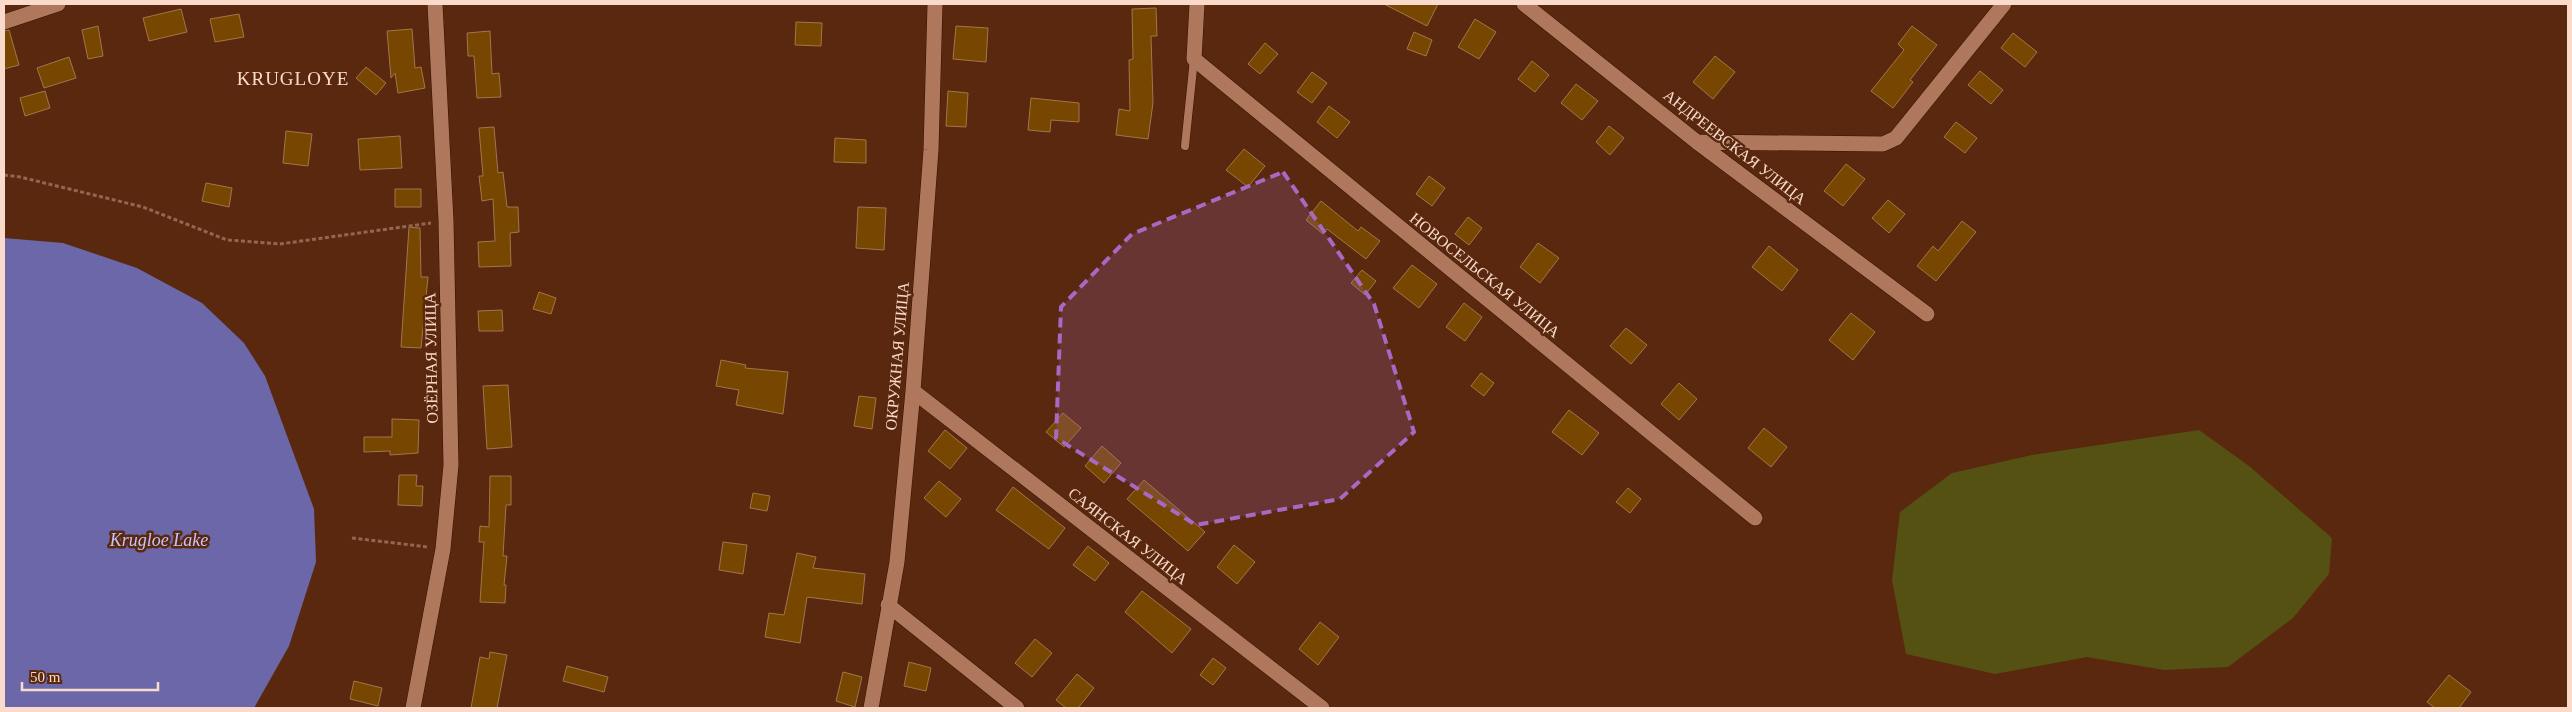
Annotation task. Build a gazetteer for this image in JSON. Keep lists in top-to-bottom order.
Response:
{
  "streets": {
    "street": [
      "АНДРЕЕВСКАЯ УЛИЦА",
      "НОВОСЕЛЬСКАЯ УЛИЦА",
      "ОКРУЖНАЯ УЛИЦА",
      "ОЗЁРНАЯ УЛИЦА",
      "САЯНСКАЯ УЛИЦА"
    ]
  },
  "crossings": [
    ["ОКРУЖНАЯ УЛИЦА", "САЯНСКАЯ УЛИЦА"]
  ],
  "districts": ["KRUGLOYE"],
  "water": ["Krugloe Lake"],
  "scale_bar": "50 m"
}
